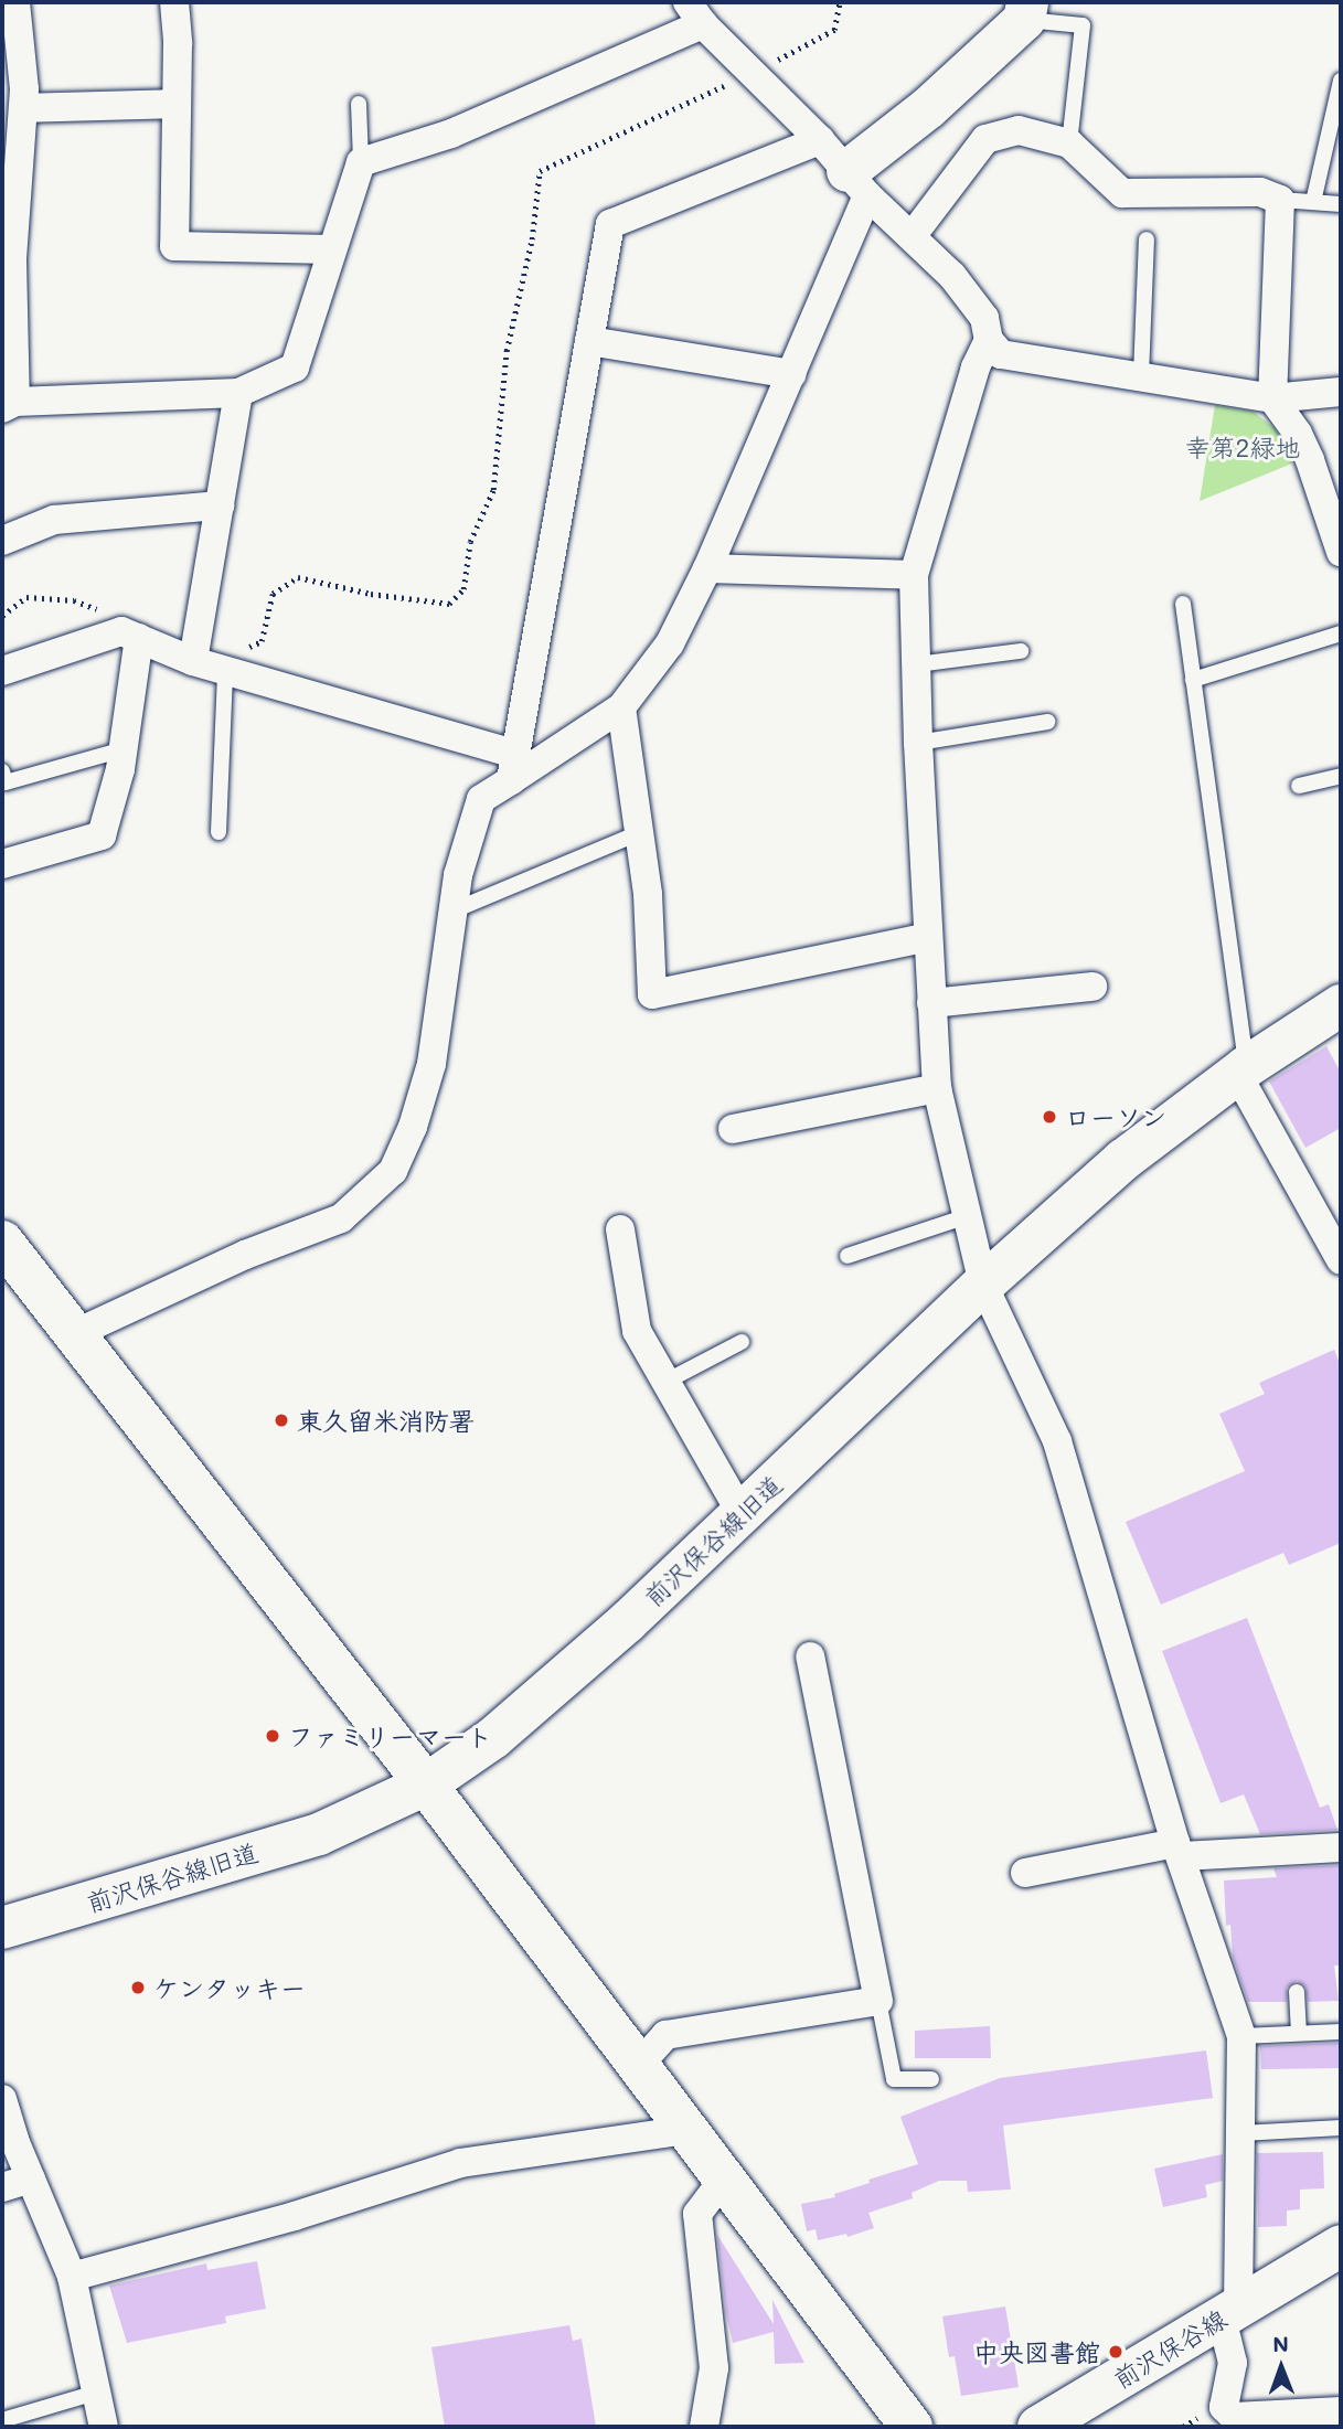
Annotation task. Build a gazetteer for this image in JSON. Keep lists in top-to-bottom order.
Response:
{
  "streets": {
    "street": ["前沢保谷線旧道", "前沢保谷線"]
  },
  "parks": ["幸第2緑地"],
  "places": [
    "ローソン",
    "東久留米消防署",
    "ファミリーマート",
    "ケンタッキー",
    "中央図書館"
  ],
  "north": "top"
}
